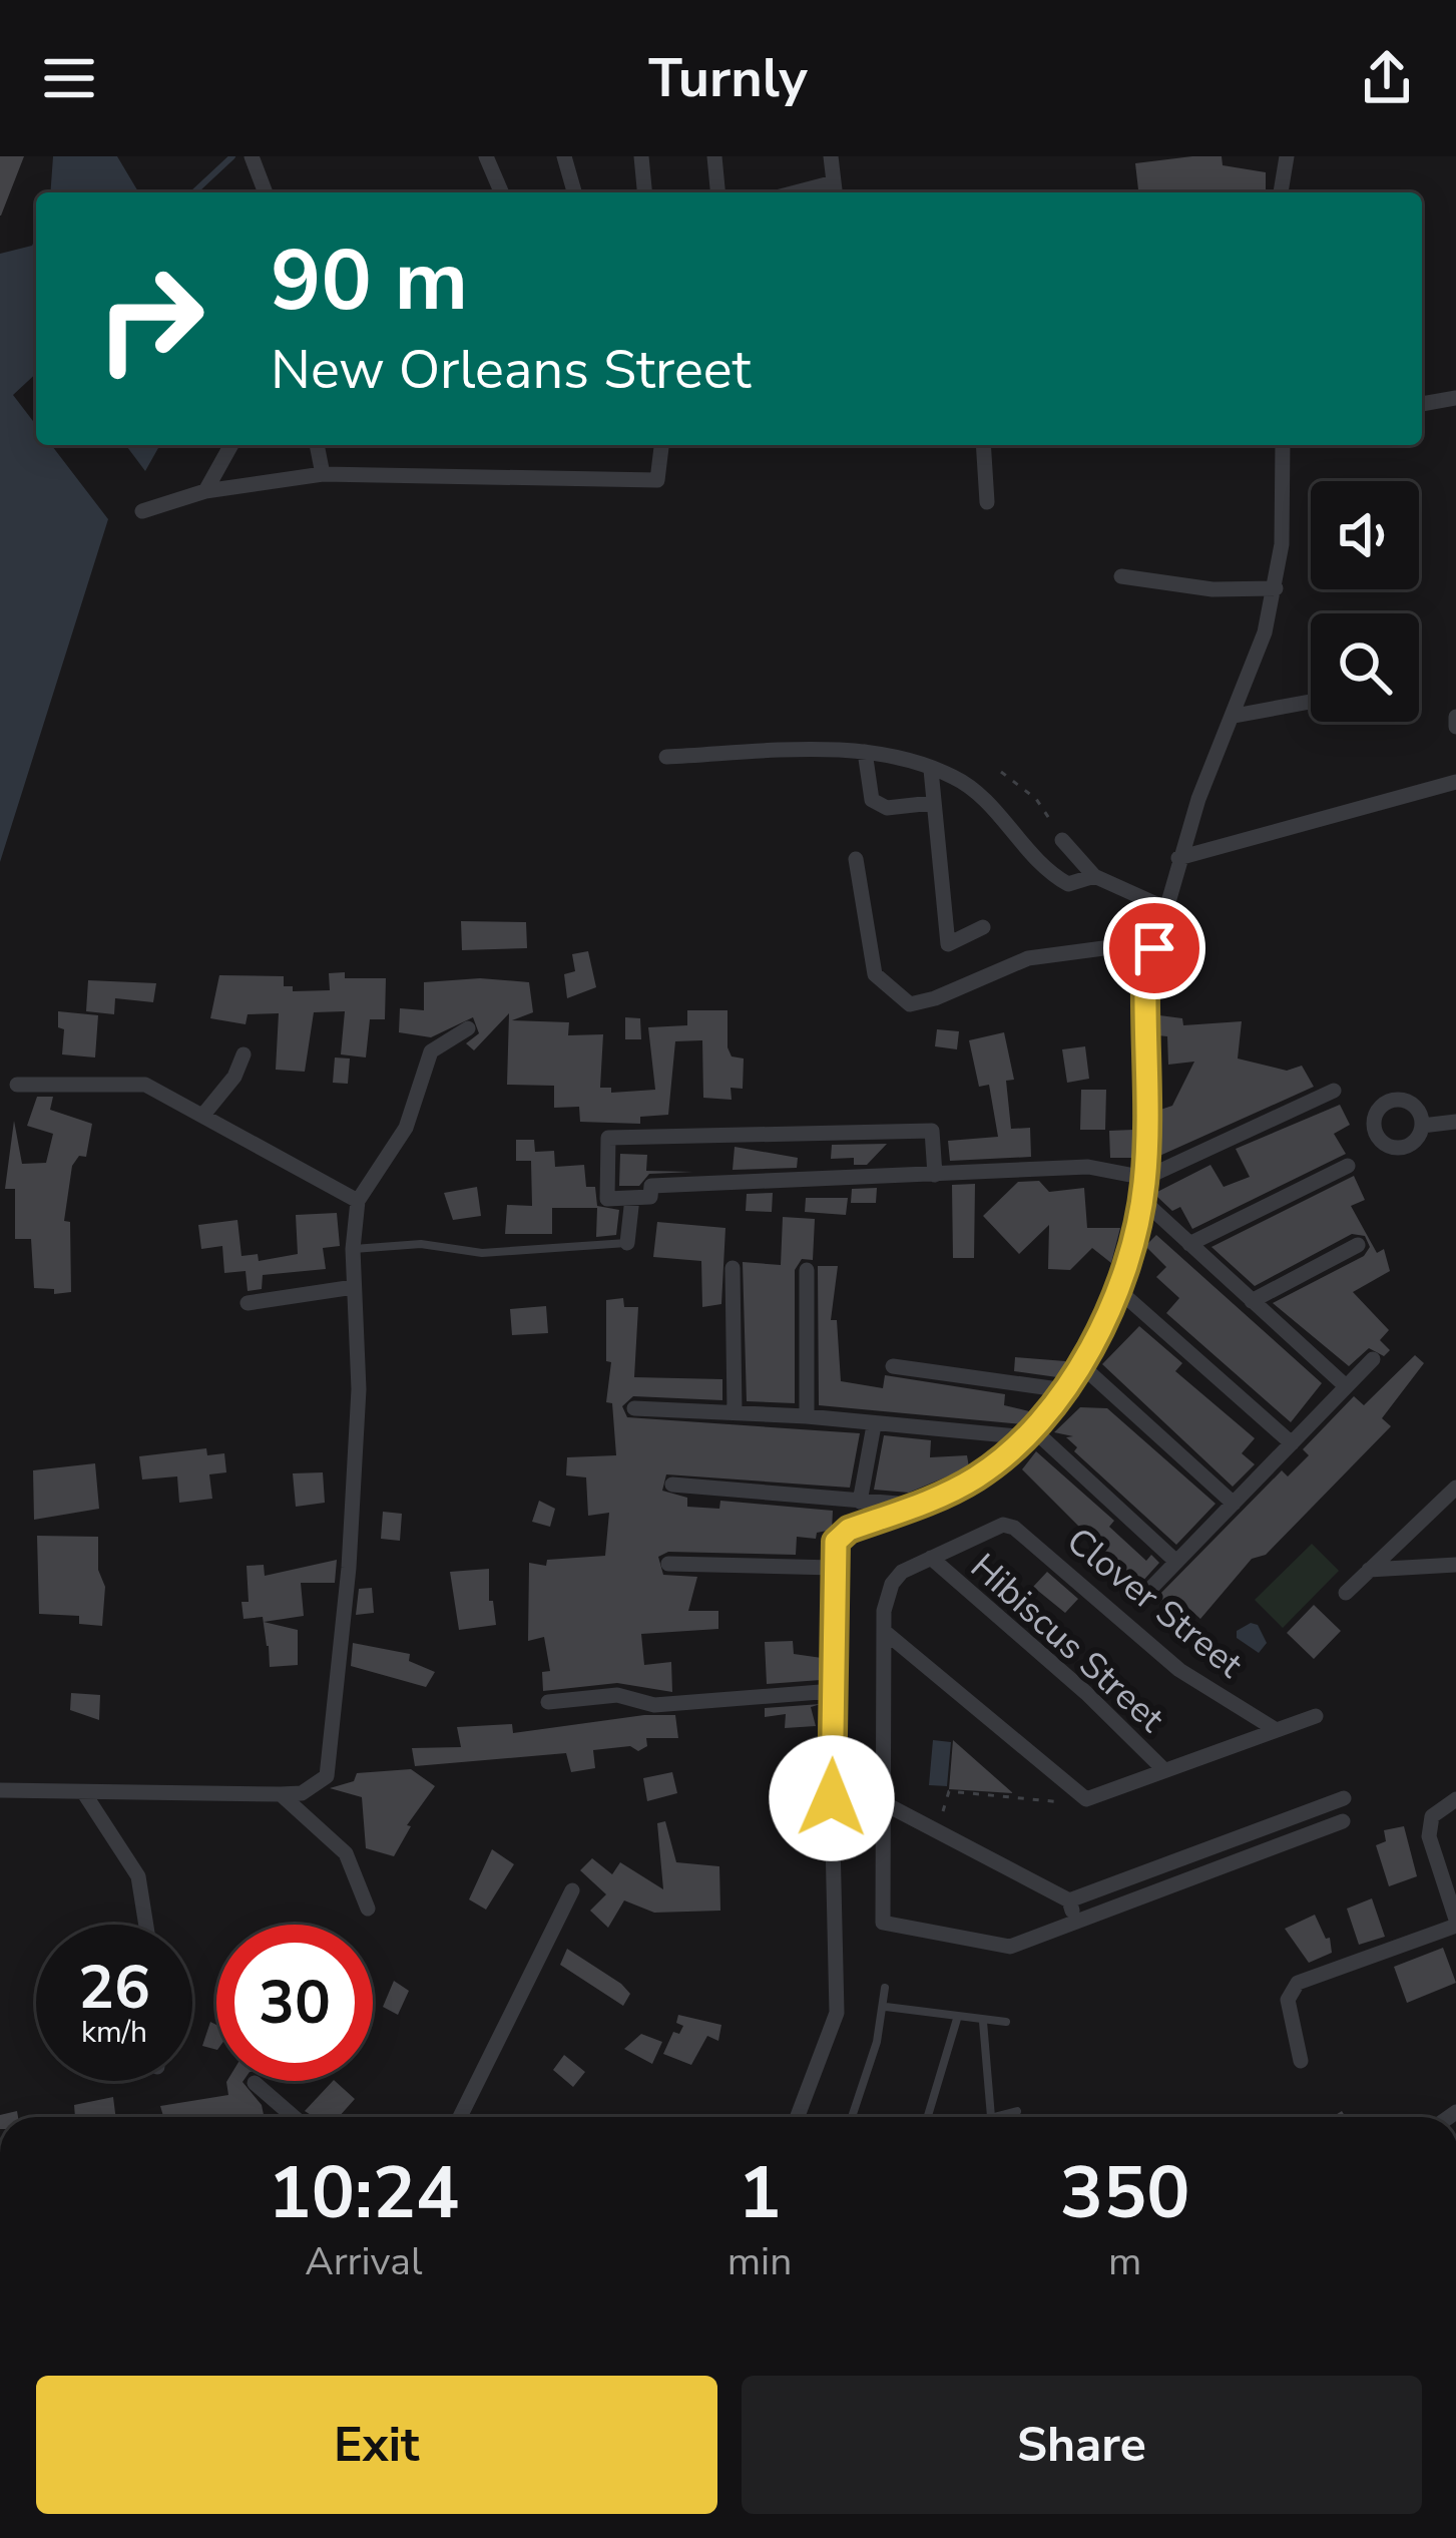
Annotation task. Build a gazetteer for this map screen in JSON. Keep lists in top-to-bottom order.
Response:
{
  "streets": {
    "street": ["Clover Street", "Hibiscus Street"]
  },
  "crossings": [
    ["Clover Street", "Hibiscus Street"]
  ],
  "page": {
    "header": "Turnly",
    "turn": ["90 m", "New Orleans Street"],
    "speed": "26 km/h",
    "limit": "30",
    "eta": [
      "10:24",
      "Arrival",
      "1",
      "min",
      "350",
      "m"
    ],
    "buttons": ["Exit", "Share"]
  }
}
